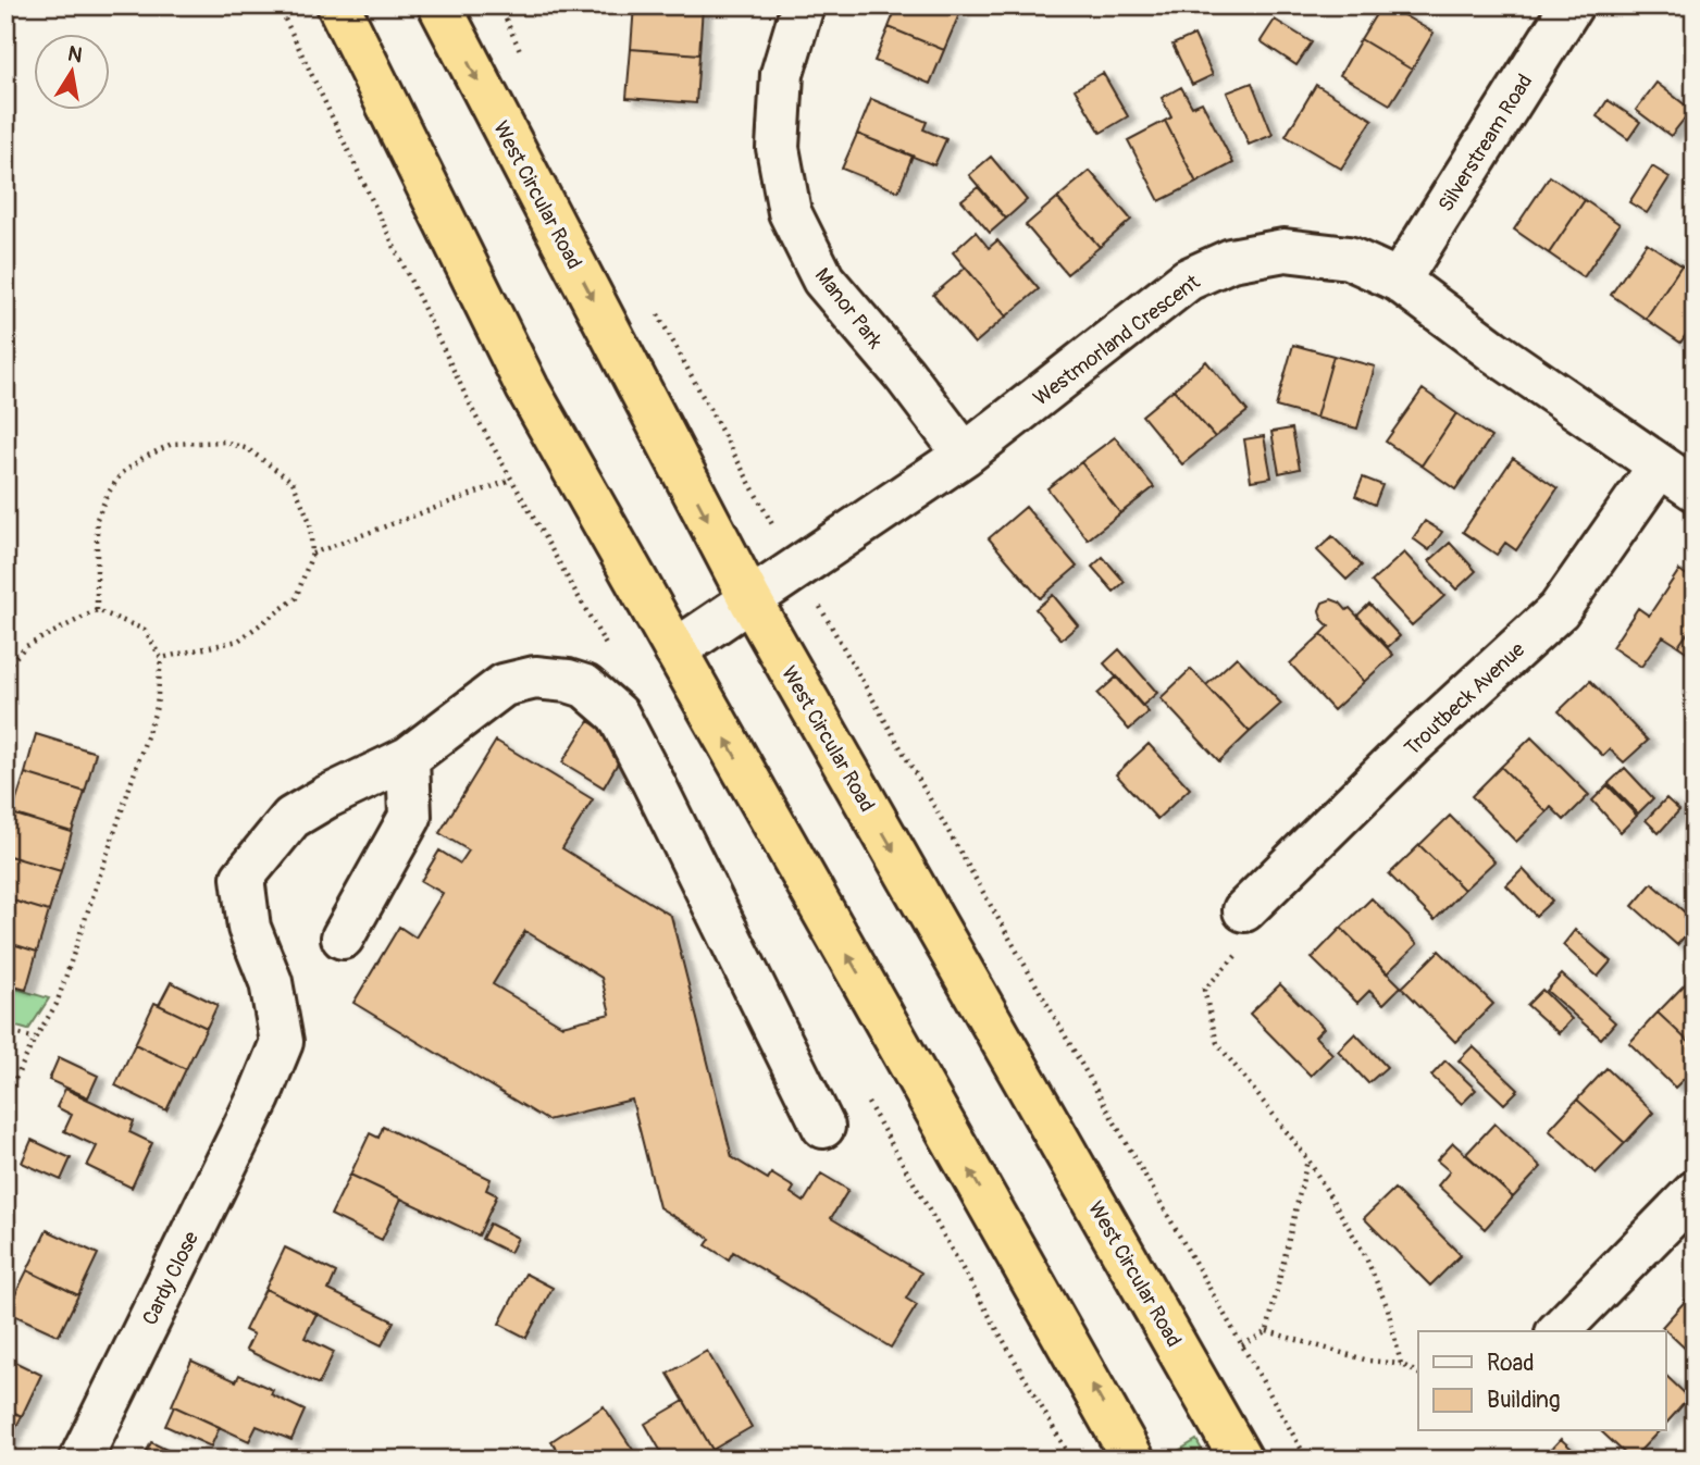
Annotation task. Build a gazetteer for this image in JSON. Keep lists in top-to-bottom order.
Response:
{
  "streets": {
    "highway": ["West Circular Road"],
    "street": [
      "Silverstream Road",
      "Manor Park",
      "Westmorland Crescent",
      "Troutbeck Avenue",
      "Cardy Close"
    ]
  },
  "crossings": [
    ["Silverstream Road", "Westmorland Crescent"],
    ["West Circular Road", "Westmorland Crescent"],
    ["Manor Park", "Westmorland Crescent"],
    ["Westmorland Crescent", "Troutbeck Avenue"]
  ],
  "legend": ["Road", "Building"],
  "north": "top"
}
